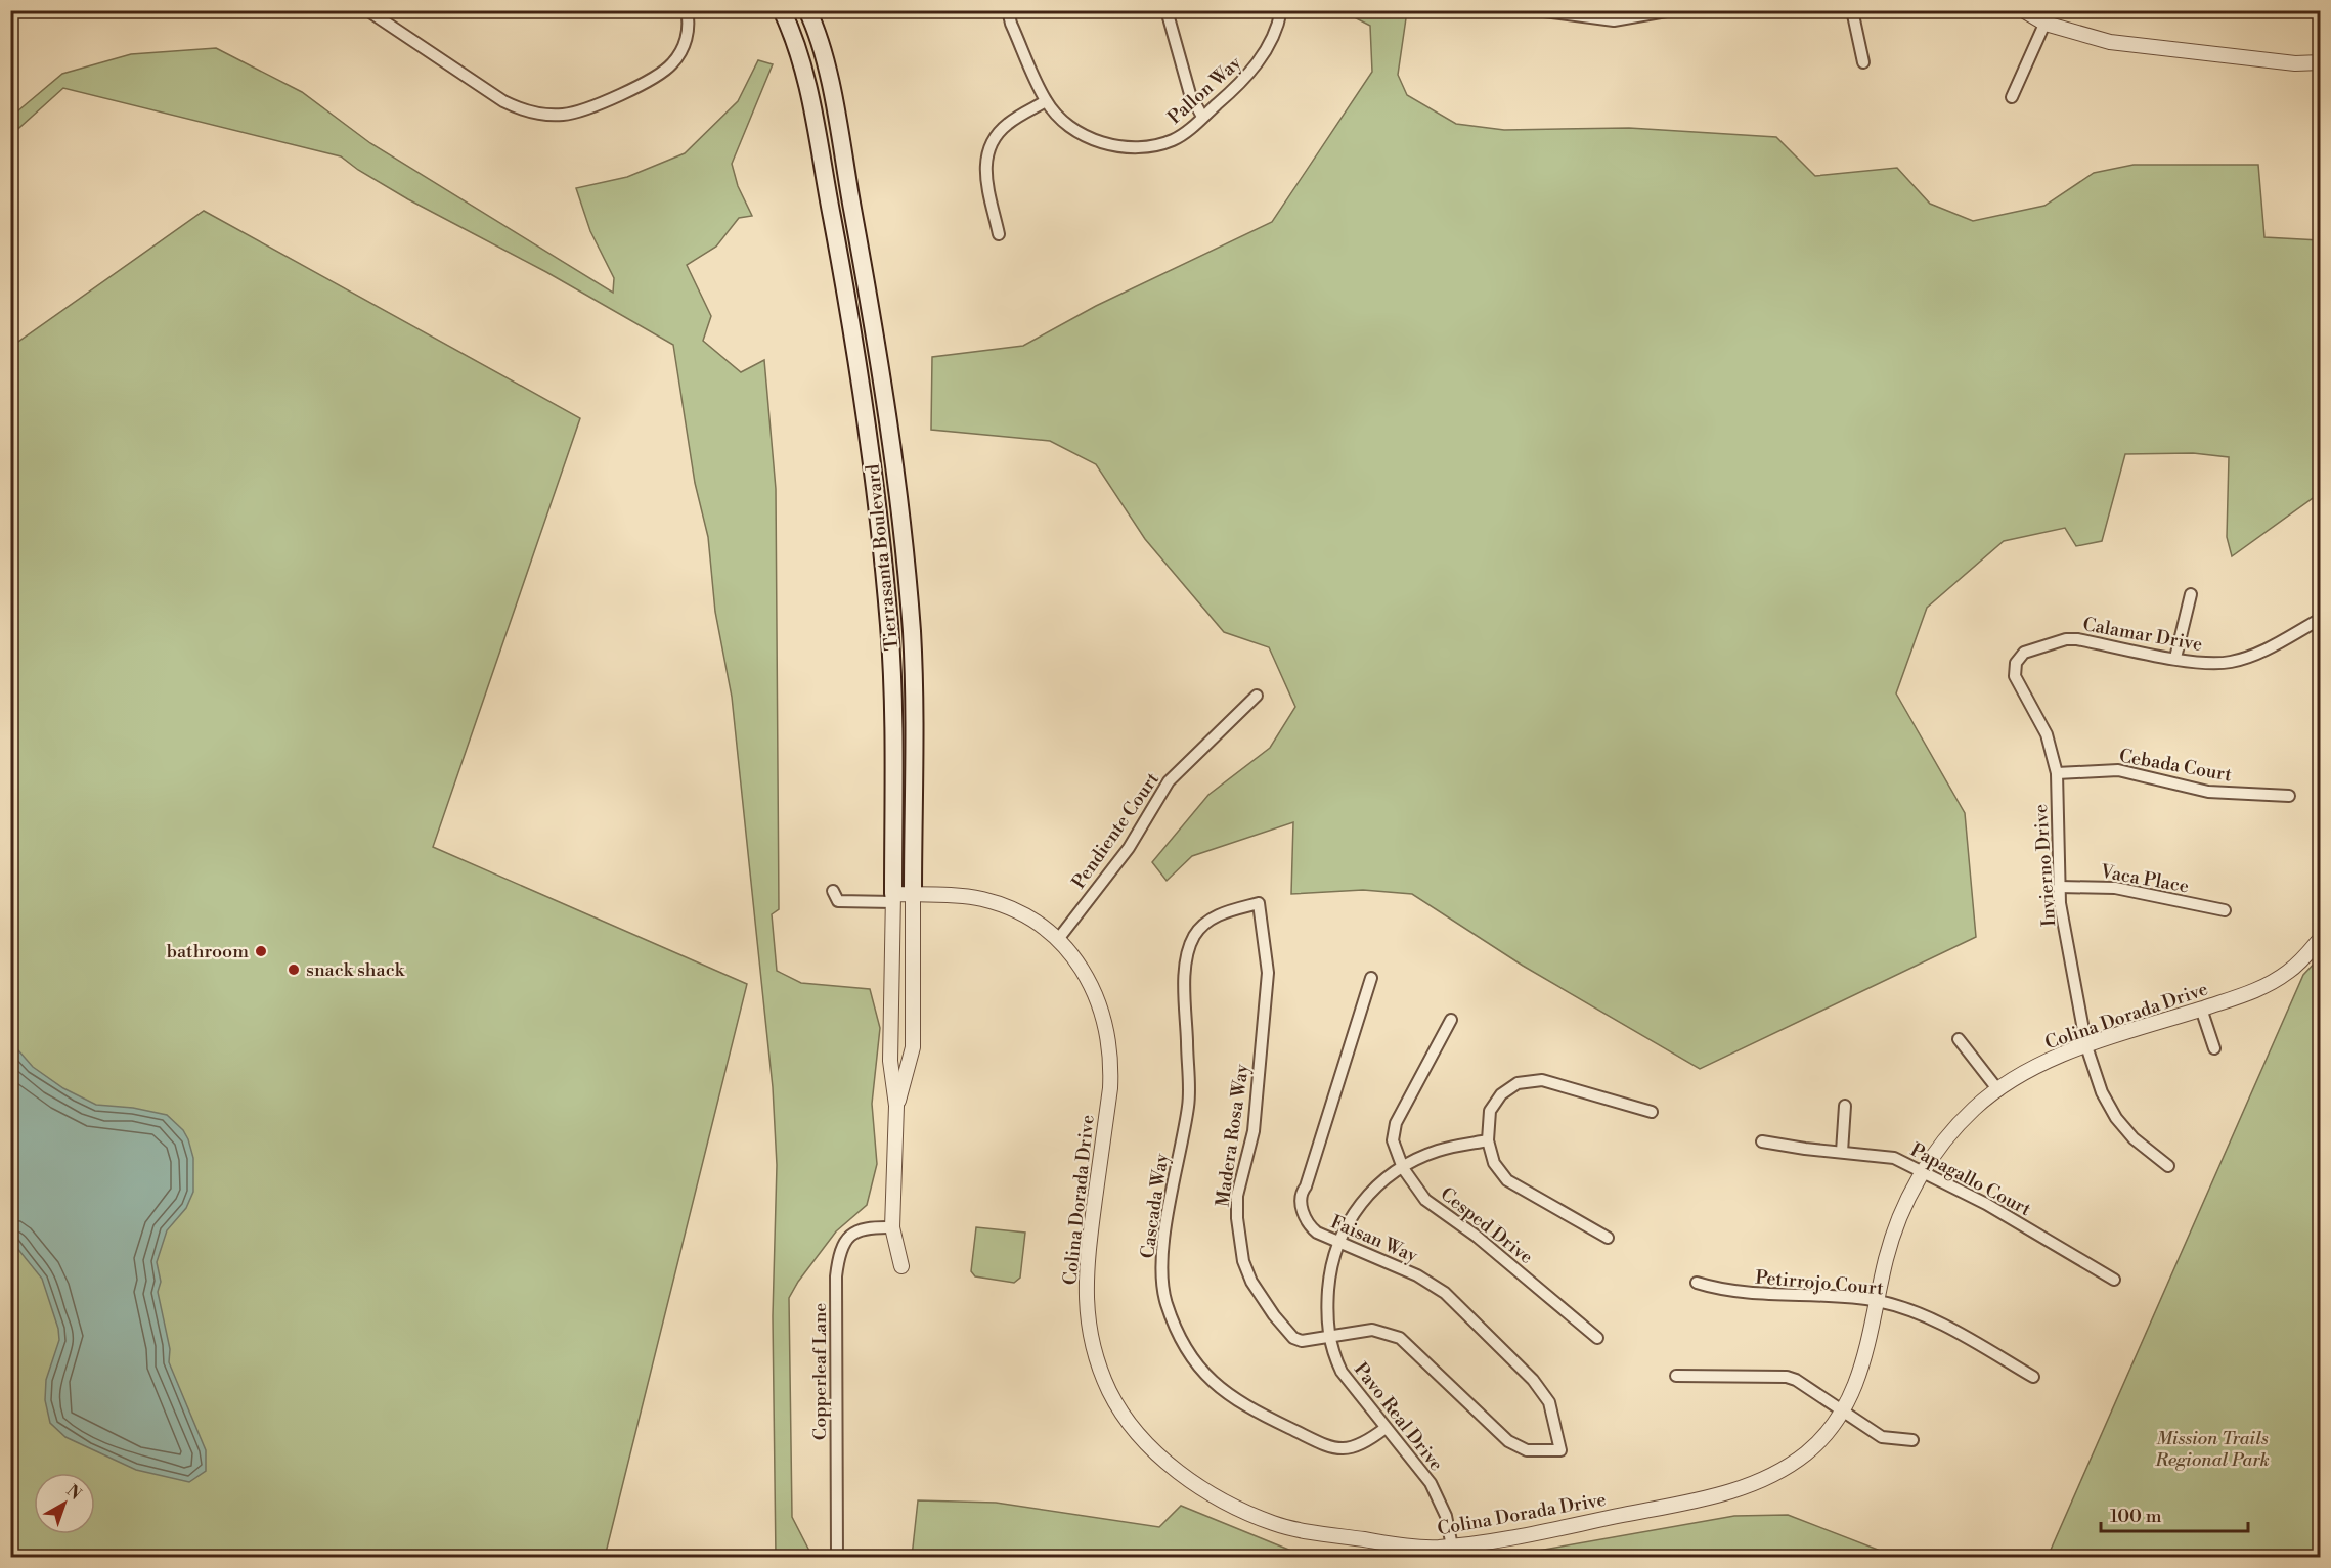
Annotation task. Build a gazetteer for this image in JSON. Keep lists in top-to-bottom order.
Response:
{
  "streets": {
    "main road": ["Tierrasanta Boulevard"],
    "street": [
      "Pallon Way",
      "Calamar Drive",
      "Cebada Court",
      "Pendiente Court",
      "Invierno Drive",
      "Vaca Place",
      "Colina Dorada Drive",
      "Madera Rosa Way",
      "Papagallo Court",
      "Cascada Way",
      "Cesped Drive",
      "Faisan Way",
      "Petirrojo Court",
      "Copperleaf Lane",
      "Pavo Real Drive"
    ]
  },
  "crossings": [
    ["Tierrasanta Boulevard", "Colina Dorada Drive"],
    ["Tierrasanta Boulevard", "Copperleaf Lane"],
    ["Calamar Drive", "Invierno Drive"],
    ["Cebada Court", "Invierno Drive"],
    ["Pendiente Court", "Colina Dorada Drive"],
    ["Invierno Drive", "Vaca Place"],
    ["Invierno Drive", "Colina Dorada Drive"],
    ["Colina Dorada Drive", "Papagallo Court"],
    ["Colina Dorada Drive", "Petirrojo Court"],
    ["Colina Dorada Drive", "Pavo Real Drive"],
    ["Madera Rosa Way", "Cascada Way"],
    ["Madera Rosa Way", "Faisan Way"],
    ["Madera Rosa Way", "Pavo Real Drive"],
    ["Cascada Way", "Pavo Real Drive"],
    ["Cesped Drive", "Pavo Real Drive"],
    ["Faisan Way", "Pavo Real Drive"]
  ],
  "parks": ["Mission Trails Regional Park"],
  "places": ["bathroom", "snack shack"],
  "scale_bar": "100 m",
  "north": "top right"
}
